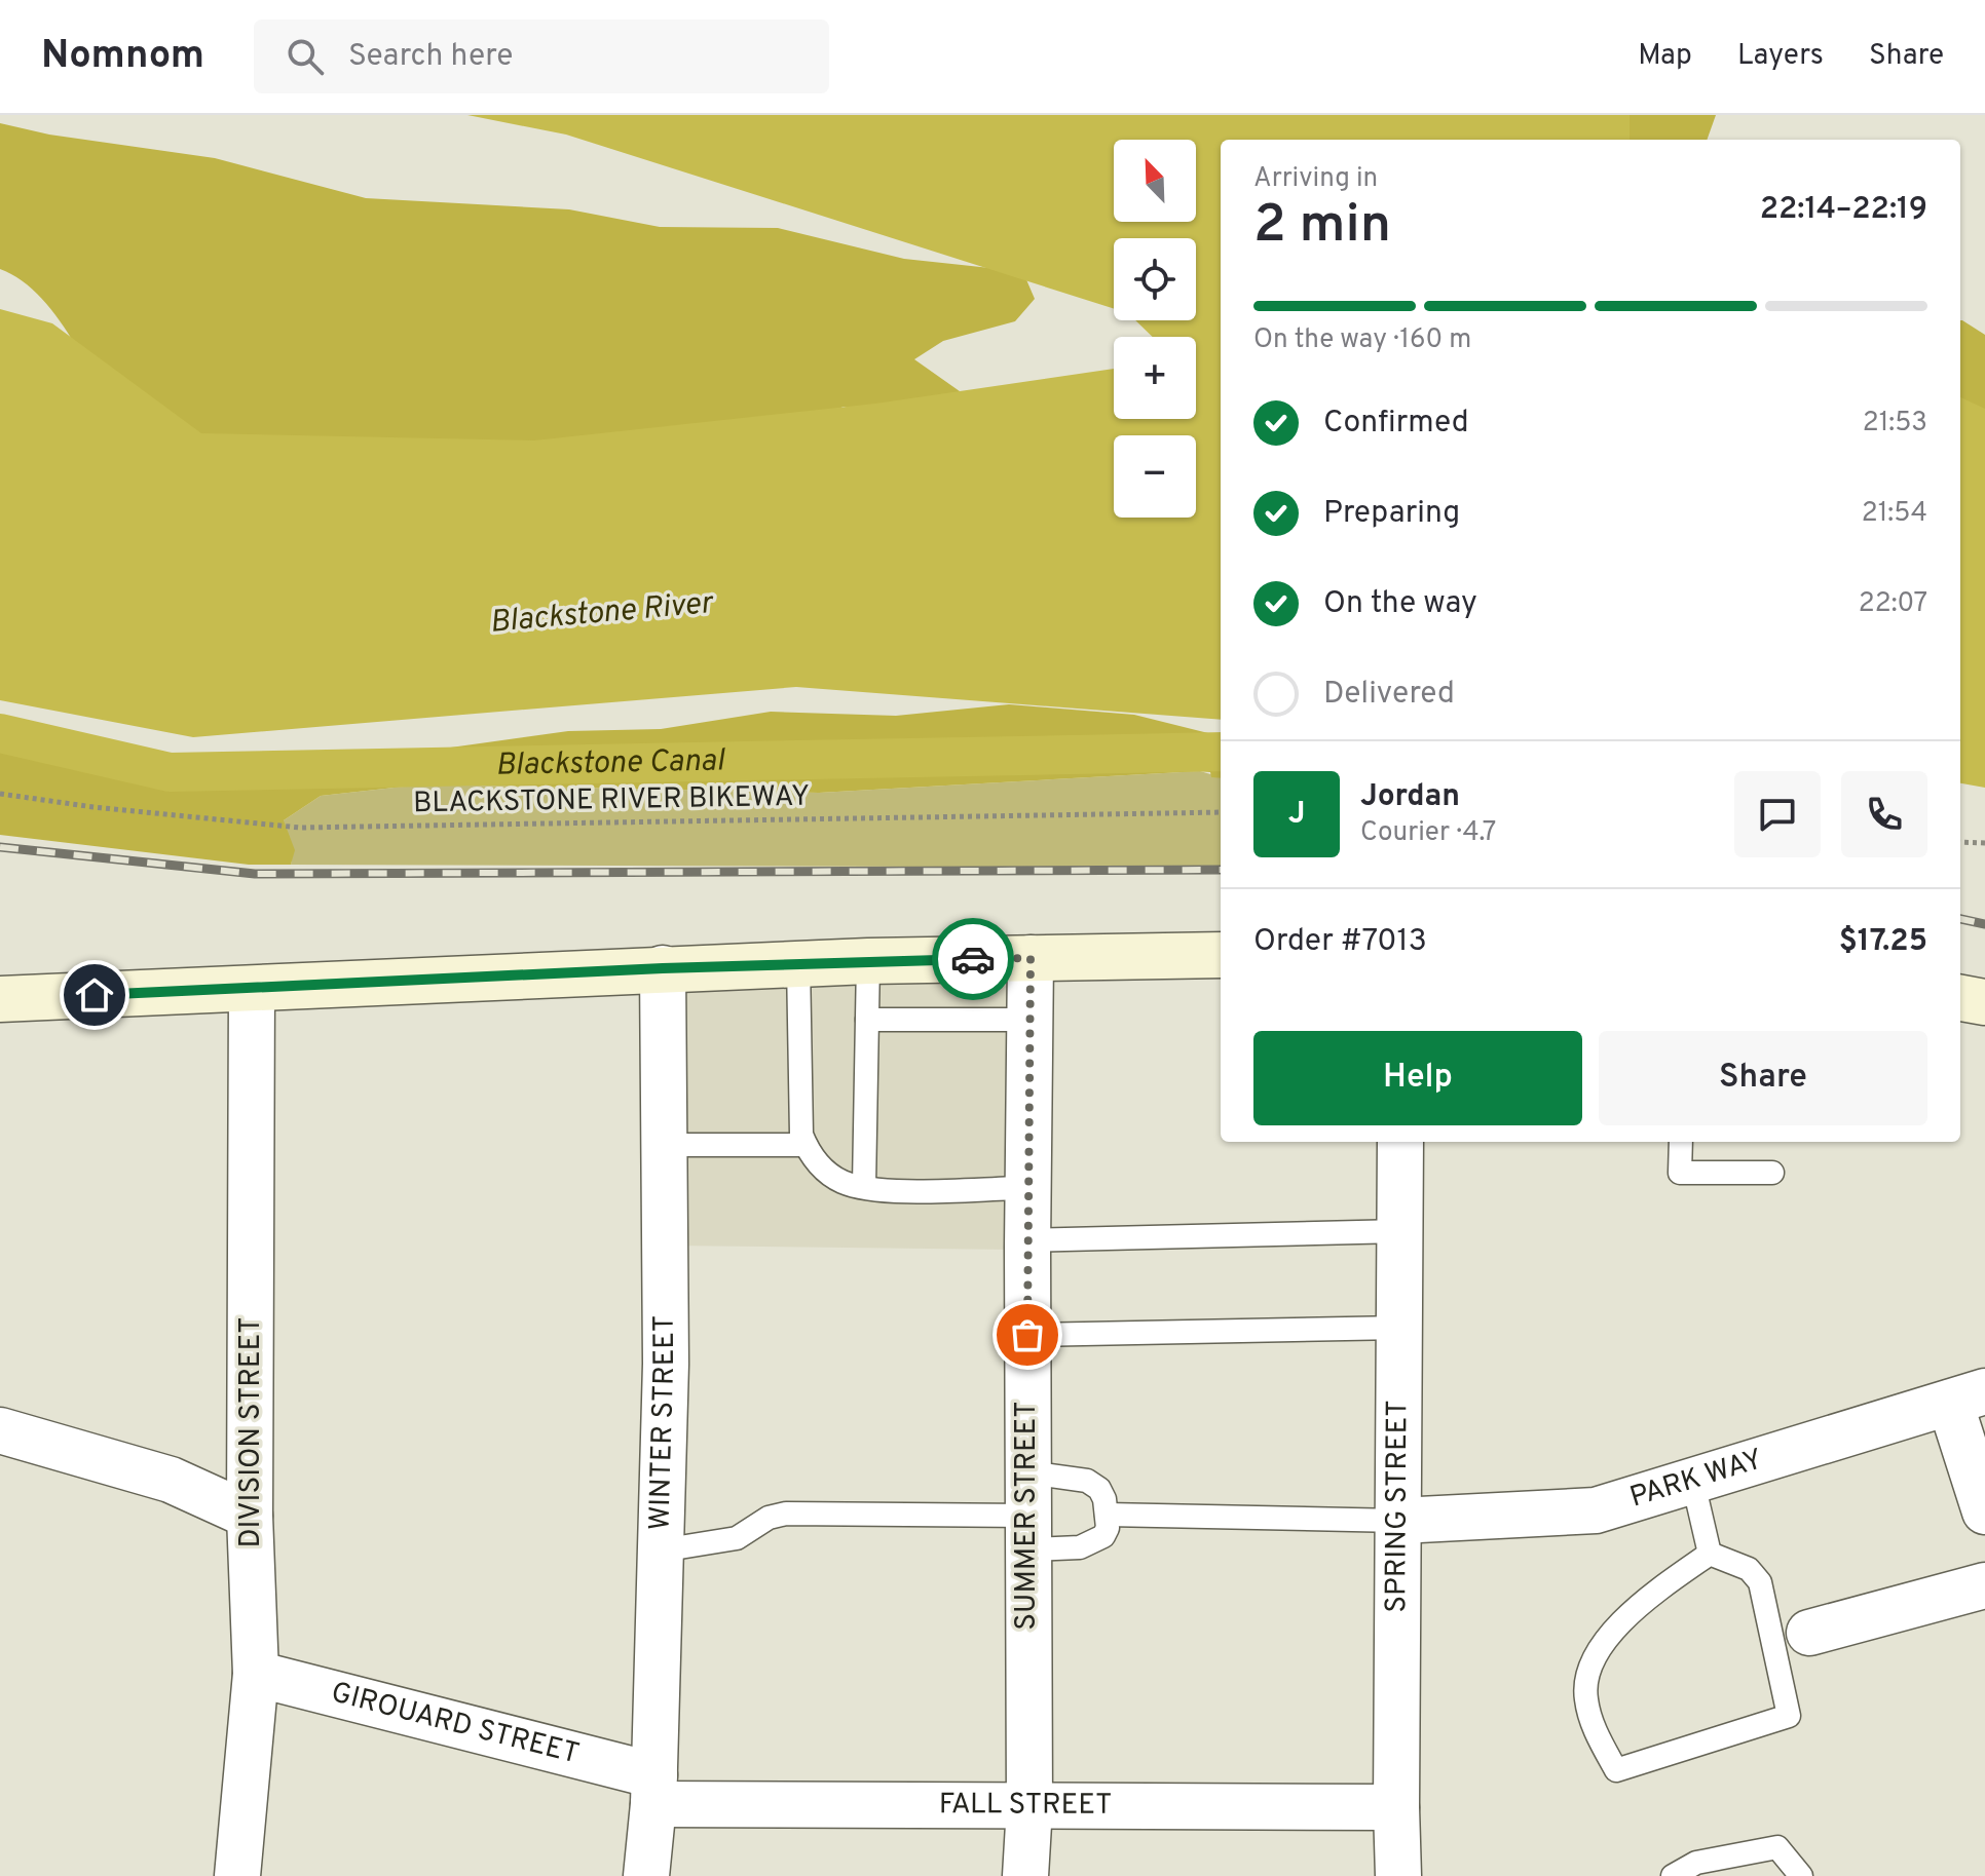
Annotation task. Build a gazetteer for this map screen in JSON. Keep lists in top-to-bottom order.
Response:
{
  "streets": {
    "street": [
      "WINTER STREET",
      "DIVISION STREET",
      "PARK WAY",
      "SPRING STREET",
      "SUMMER STREET",
      "GIROUARD STREET",
      "FALL STREET"
    ],
    "path": ["BLACKSTONE RIVER BIKEWAY"]
  },
  "crossings": [
    ["WINTER STREET", "GIROUARD STREET"],
    ["WINTER STREET", "FALL STREET"],
    ["DIVISION STREET", "GIROUARD STREET"],
    ["PARK WAY", "SPRING STREET"],
    ["SPRING STREET", "FALL STREET"],
    ["SUMMER STREET", "FALL STREET"],
    ["GIROUARD STREET", "FALL STREET"]
  ],
  "water": ["Blackstone River", "Blackstone Canal"],
  "north": "top left",
  "page": {
    "header": "Nomnom",
    "search": "Search here",
    "nav": ["Map", "Layers", "Share"],
    "map_buttons": ["+", "−"],
    "heading": ["2 min", "Arriving in", "22:14–22:19"],
    "panel": [
      "Jordan",
      "Courier · 4.7",
      "Order #7013",
      "$17.25"
    ],
    "bar": "On the way · 160 m",
    "list": [
      ["Confirmed", "21:53"],
      ["Preparing", "21:54"],
      ["On the way", "22:07"],
      "Delivered"
    ],
    "round": "J",
    "buttons": ["Help", "Share"]
  }
}
